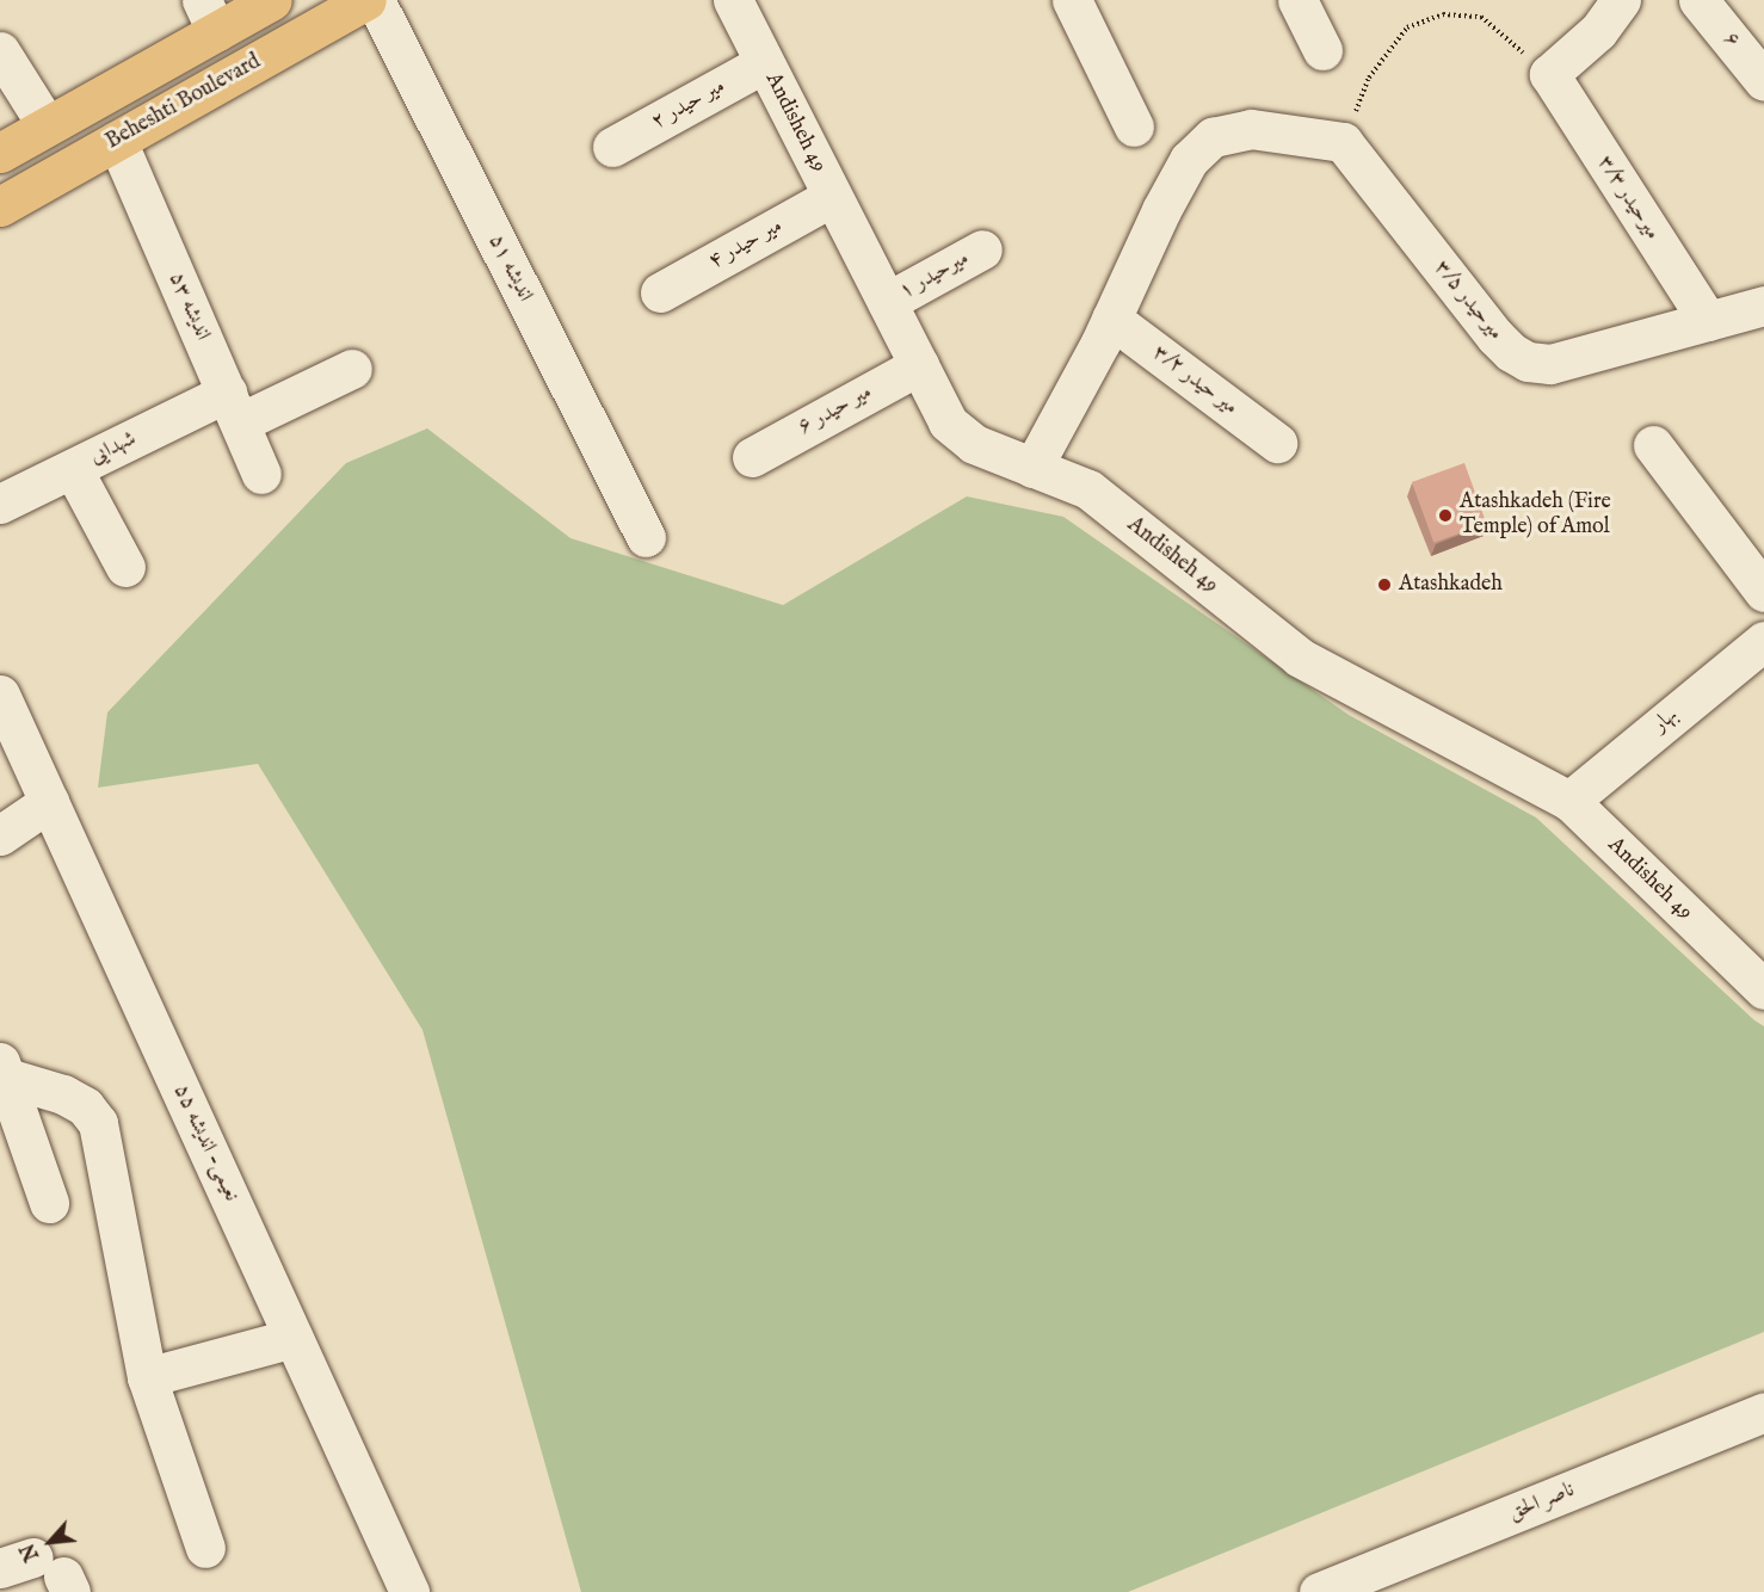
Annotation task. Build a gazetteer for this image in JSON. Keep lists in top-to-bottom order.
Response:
{
  "streets": {
    "main road": ["Beheshti Boulevard"],
    "street": [
      "۶",
      "میر حیدر ۲",
      "Andisheh 49",
      "میرحیدر ۳/۳",
      "میر حیدر ۴",
      "اندیشه ۵۱",
      "میرحیدر ۱",
      "میرحیدر ۳/۵",
      "اندیشه ۵۳",
      "میر حیدر ۳/۲",
      "میر حیدر ۶",
      "شهدایی",
      "بهار",
      "نعیمی- اندیشه ۵۵",
      "ناصر الحق"
    ]
  },
  "crossings": [
    ["Beheshti Boulevard", "اندیشه ۵۳"],
    ["میر حیدر ۲", "Andisheh 49"],
    ["Andisheh 49", "میر حیدر ۴"],
    ["Andisheh 49", "میرحیدر ۱"],
    ["Andisheh 49", "میر حیدر ۶"],
    ["Andisheh 49", "بهار"],
    ["میرحیدر ۳/۳", "میرحیدر ۳/۵"],
    ["اندیشه ۵۳", "شهدایی"]
  ],
  "places": ["Atashkadeh (Fire Temple) of Amol", "Atashkadeh"],
  "north": "bottom left"
}
